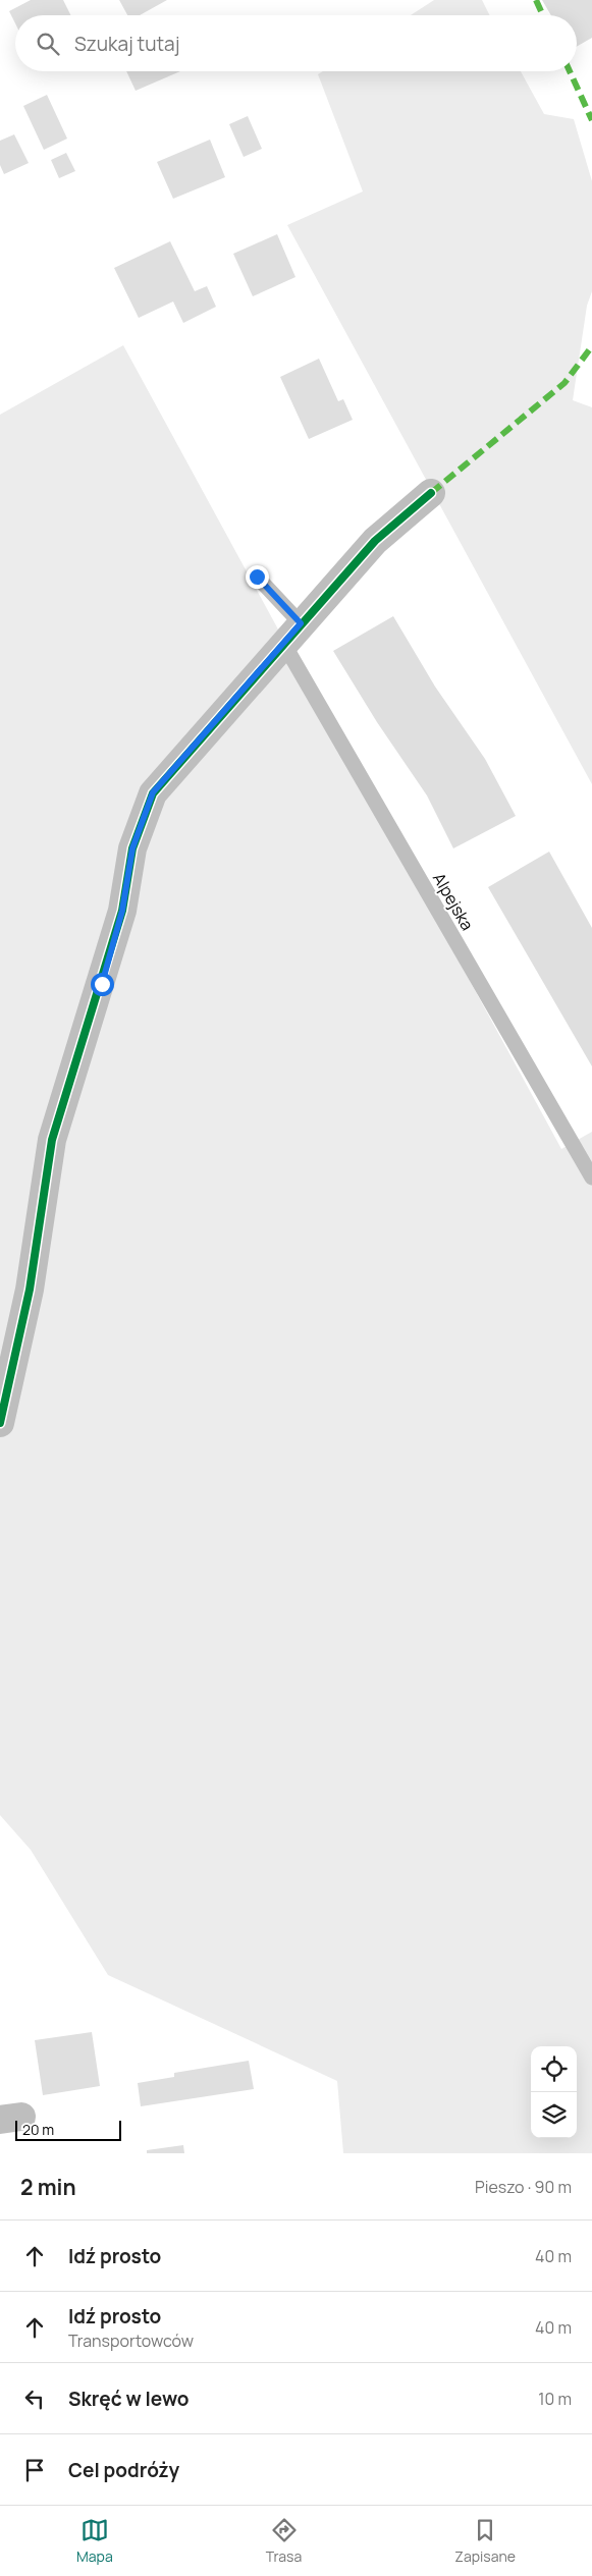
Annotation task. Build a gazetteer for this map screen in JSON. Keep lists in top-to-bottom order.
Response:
{
  "streets": {
    "lane": ["Alpejska"]
  },
  "scale_bar": "20 m",
  "page": {
    "search": "Szukaj tutaj",
    "scale": "20 m",
    "heading": ["2 min", "Pieszo · 90 m"],
    "list": [
      ["Idź prosto", "40 m"],
      ["Idź prosto", "Transportowców", "40 m"],
      ["Skręć w lewo", "10 m"],
      "Cel podróży"
    ],
    "nav": ["Mapa", "Trasa", "Zapisane"]
  }
}
